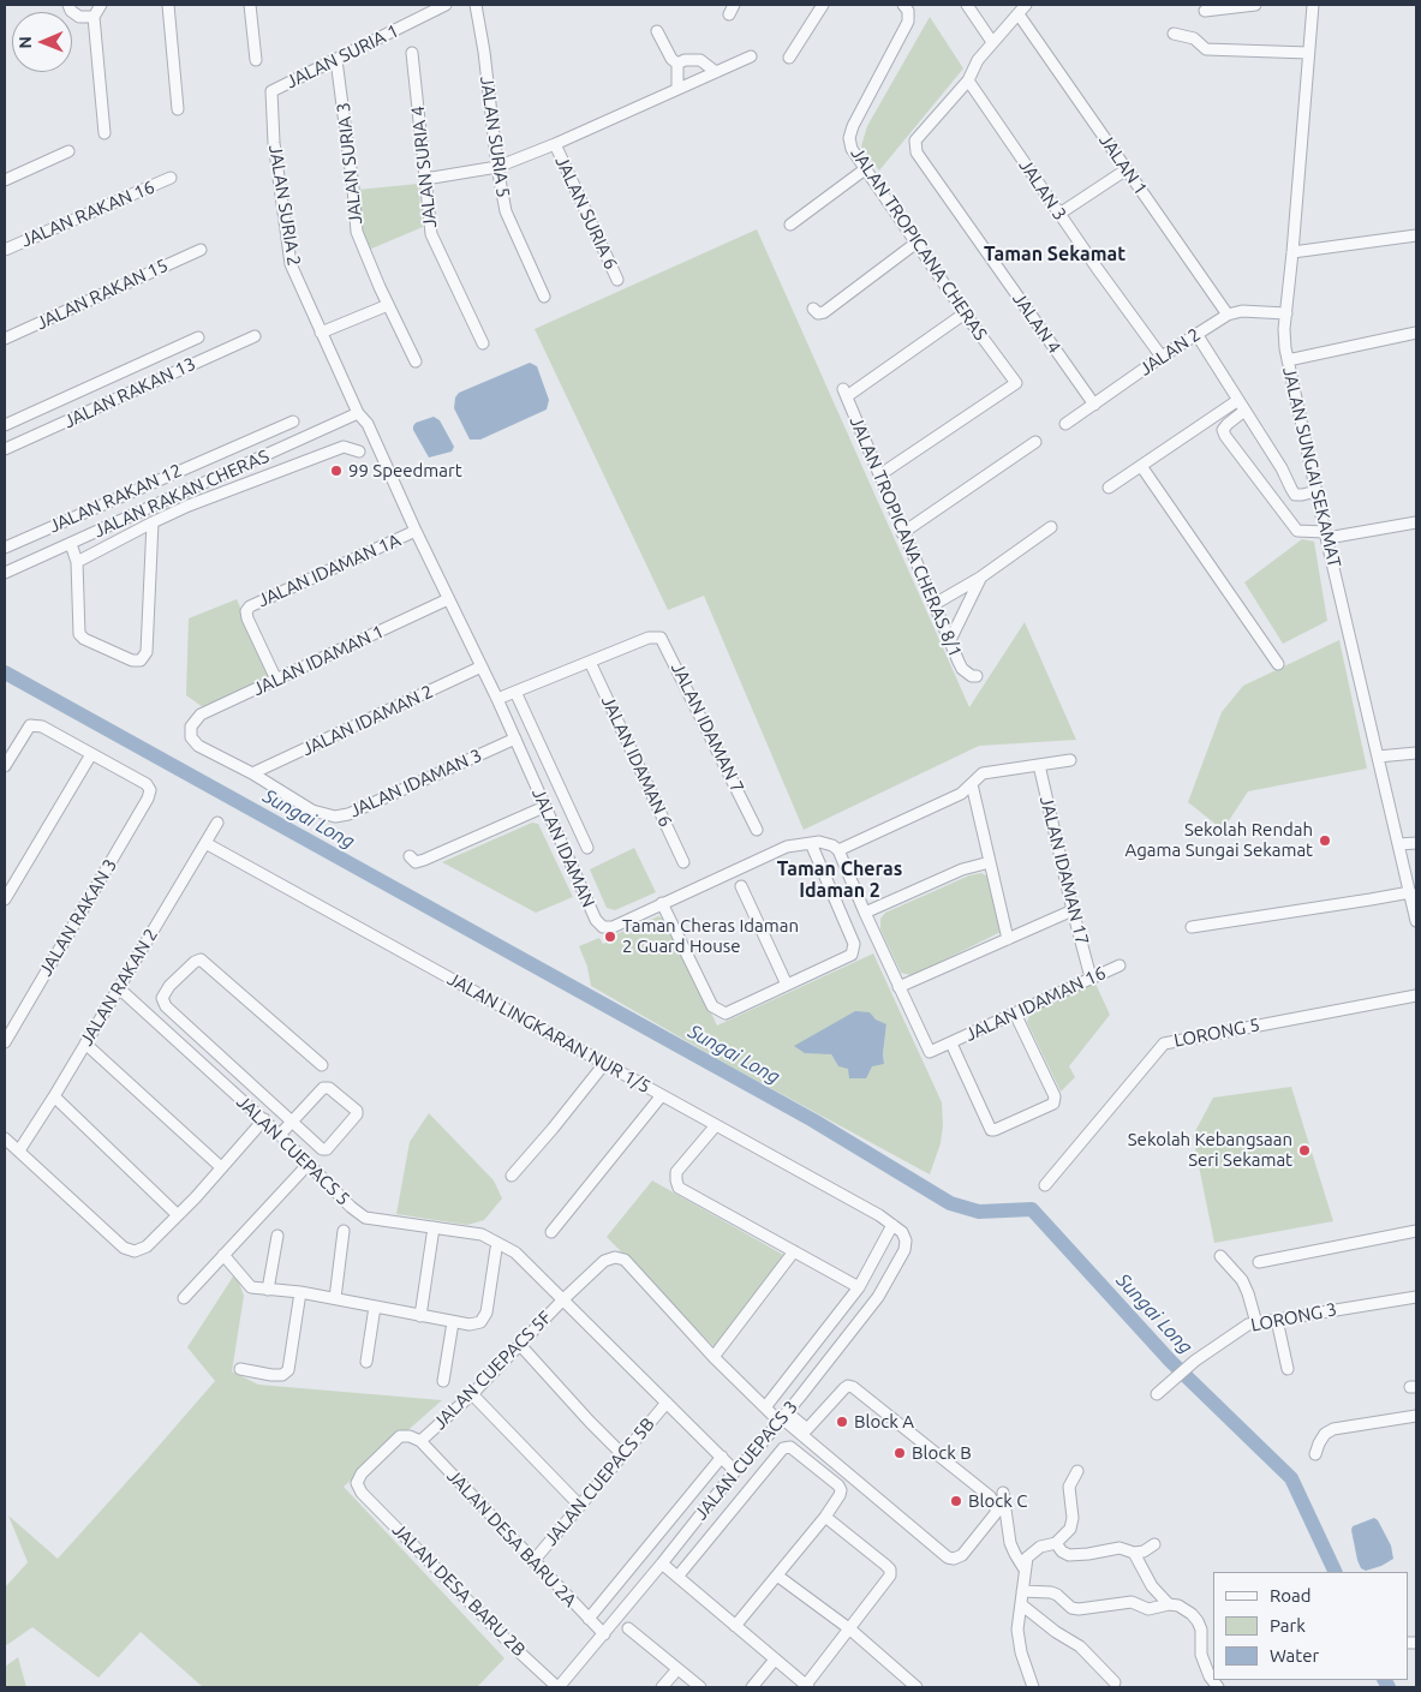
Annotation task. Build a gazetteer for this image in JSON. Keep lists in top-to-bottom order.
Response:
{
  "streets": {
    "street": [
      "JALAN SURIA 1",
      "JALAN SURIA 5",
      "JALAN SURIA 3",
      "JALAN 1",
      "JALAN SURIA 4",
      "JALAN 3",
      "JALAN SURIA 2",
      "JALAN SURIA 6",
      "JALAN RAKAN 16",
      "JALAN TROPICANA CHERAS",
      "JALAN RAKAN 15",
      "JALAN 4",
      "JALAN 2",
      "JALAN RAKAN 13",
      "JALAN SUNGAI SEKAMAT",
      "JALAN RAKAN CHERAS",
      "JALAN RAKAN 12",
      "JALAN TROPICANA CHERAS 8/1",
      "JALAN IDAMAN 1A",
      "JALAN IDAMAN 1",
      "JALAN IDAMAN 2",
      "JALAN IDAMAN 7",
      "JALAN IDAMAN 6",
      "JALAN IDAMAN 3",
      "JALAN IDAMAN",
      "JALAN IDAMAN 17",
      "JALAN RAKAN 3",
      "JALAN RAKAN 2",
      "JALAN IDAMAN 16",
      "JALAN LINGKARAN NUR 1/5",
      "LORONG 5",
      "JALAN CUEPACS 5",
      "LORONG 3",
      "JALAN CUEPACS 5F",
      "JALAN CUEPACS 3",
      "JALAN CUEPACS 5B",
      "JALAN DESA BARU 2A",
      "JALAN DESA BARU 2B"
    ]
  },
  "crossings": [
    ["JALAN SURIA 1", "JALAN SURIA 3"],
    ["JALAN SURIA 1", "JALAN SURIA 2"],
    ["JALAN 1", "JALAN 2"],
    ["JALAN 3", "JALAN 4"],
    ["JALAN 3", "JALAN 2"],
    ["JALAN SURIA 2", "JALAN RAKAN CHERAS"],
    ["JALAN SURIA 2", "JALAN IDAMAN"],
    ["JALAN TROPICANA CHERAS", "JALAN TROPICANA CHERAS 8/1"],
    ["JALAN 4", "JALAN 2"],
    ["JALAN 2", "JALAN SUNGAI SEKAMAT"],
    ["JALAN RAKAN CHERAS", "JALAN IDAMAN"],
    ["JALAN IDAMAN 1A", "JALAN IDAMAN 1"],
    ["JALAN IDAMAN 1A", "JALAN IDAMAN"],
    ["JALAN IDAMAN 1", "JALAN IDAMAN 3"],
    ["JALAN IDAMAN 1", "JALAN IDAMAN"],
    ["JALAN IDAMAN 2", "JALAN IDAMAN 3"],
    ["JALAN IDAMAN 2", "JALAN IDAMAN"],
    ["JALAN IDAMAN 7", "JALAN IDAMAN 6"],
    ["JALAN IDAMAN 3", "JALAN IDAMAN"],
    ["JALAN IDAMAN 17", "JALAN IDAMAN 16"],
    ["JALAN RAKAN 2", "JALAN LINGKARAN NUR 1/5"],
    ["JALAN RAKAN 2", "JALAN CUEPACS 5"],
    ["JALAN LINGKARAN NUR 1/5", "JALAN CUEPACS 3"],
    ["JALAN CUEPACS 5", "JALAN CUEPACS 5F"],
    ["JALAN CUEPACS 5", "JALAN CUEPACS 3"],
    ["JALAN CUEPACS 5", "JALAN CUEPACS 5B"],
    ["JALAN CUEPACS 5F", "JALAN DESA BARU 2A"],
    ["JALAN CUEPACS 5F", "JALAN DESA BARU 2B"],
    ["JALAN CUEPACS 3", "JALAN DESA BARU 2A"],
    ["JALAN CUEPACS 3", "JALAN DESA BARU 2B"],
    ["JALAN CUEPACS 5B", "JALAN DESA BARU 2A"],
    ["JALAN DESA BARU 2A", "JALAN DESA BARU 2B"]
  ],
  "districts": ["Taman Sekamat", "Taman Cheras Idaman 2"],
  "water": ["Sungai Long"],
  "places": [
    "99 Speedmart",
    "Sekolah Rendah Agama Sungai Sekamat",
    "Taman Cheras Idaman 2 Guard House",
    "Sekolah Kebangsaan Seri Sekamat",
    "Block A",
    "Block B",
    "Block C"
  ],
  "legend": ["Road", "Park", "Water"],
  "north": "left"
}
